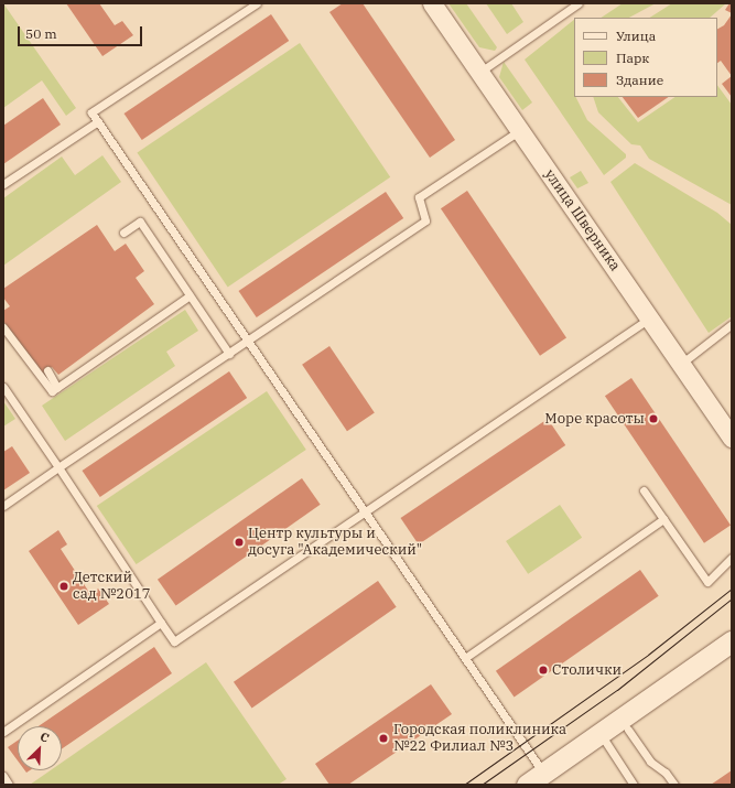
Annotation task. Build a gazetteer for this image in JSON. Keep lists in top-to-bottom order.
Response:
{
  "streets": {
    "street": ["улица Шверника"]
  },
  "places": [
    "Море красоты",
    "Центр культуры и досуга \"Академический\"",
    "Детский сад №2017",
    "Столички",
    "Городская поликлиника №22 Филиал №3"
  ],
  "legend": ["Улица", "Парк", "Здание"],
  "scale_bar": "50 m",
  "north": "top right"
}
